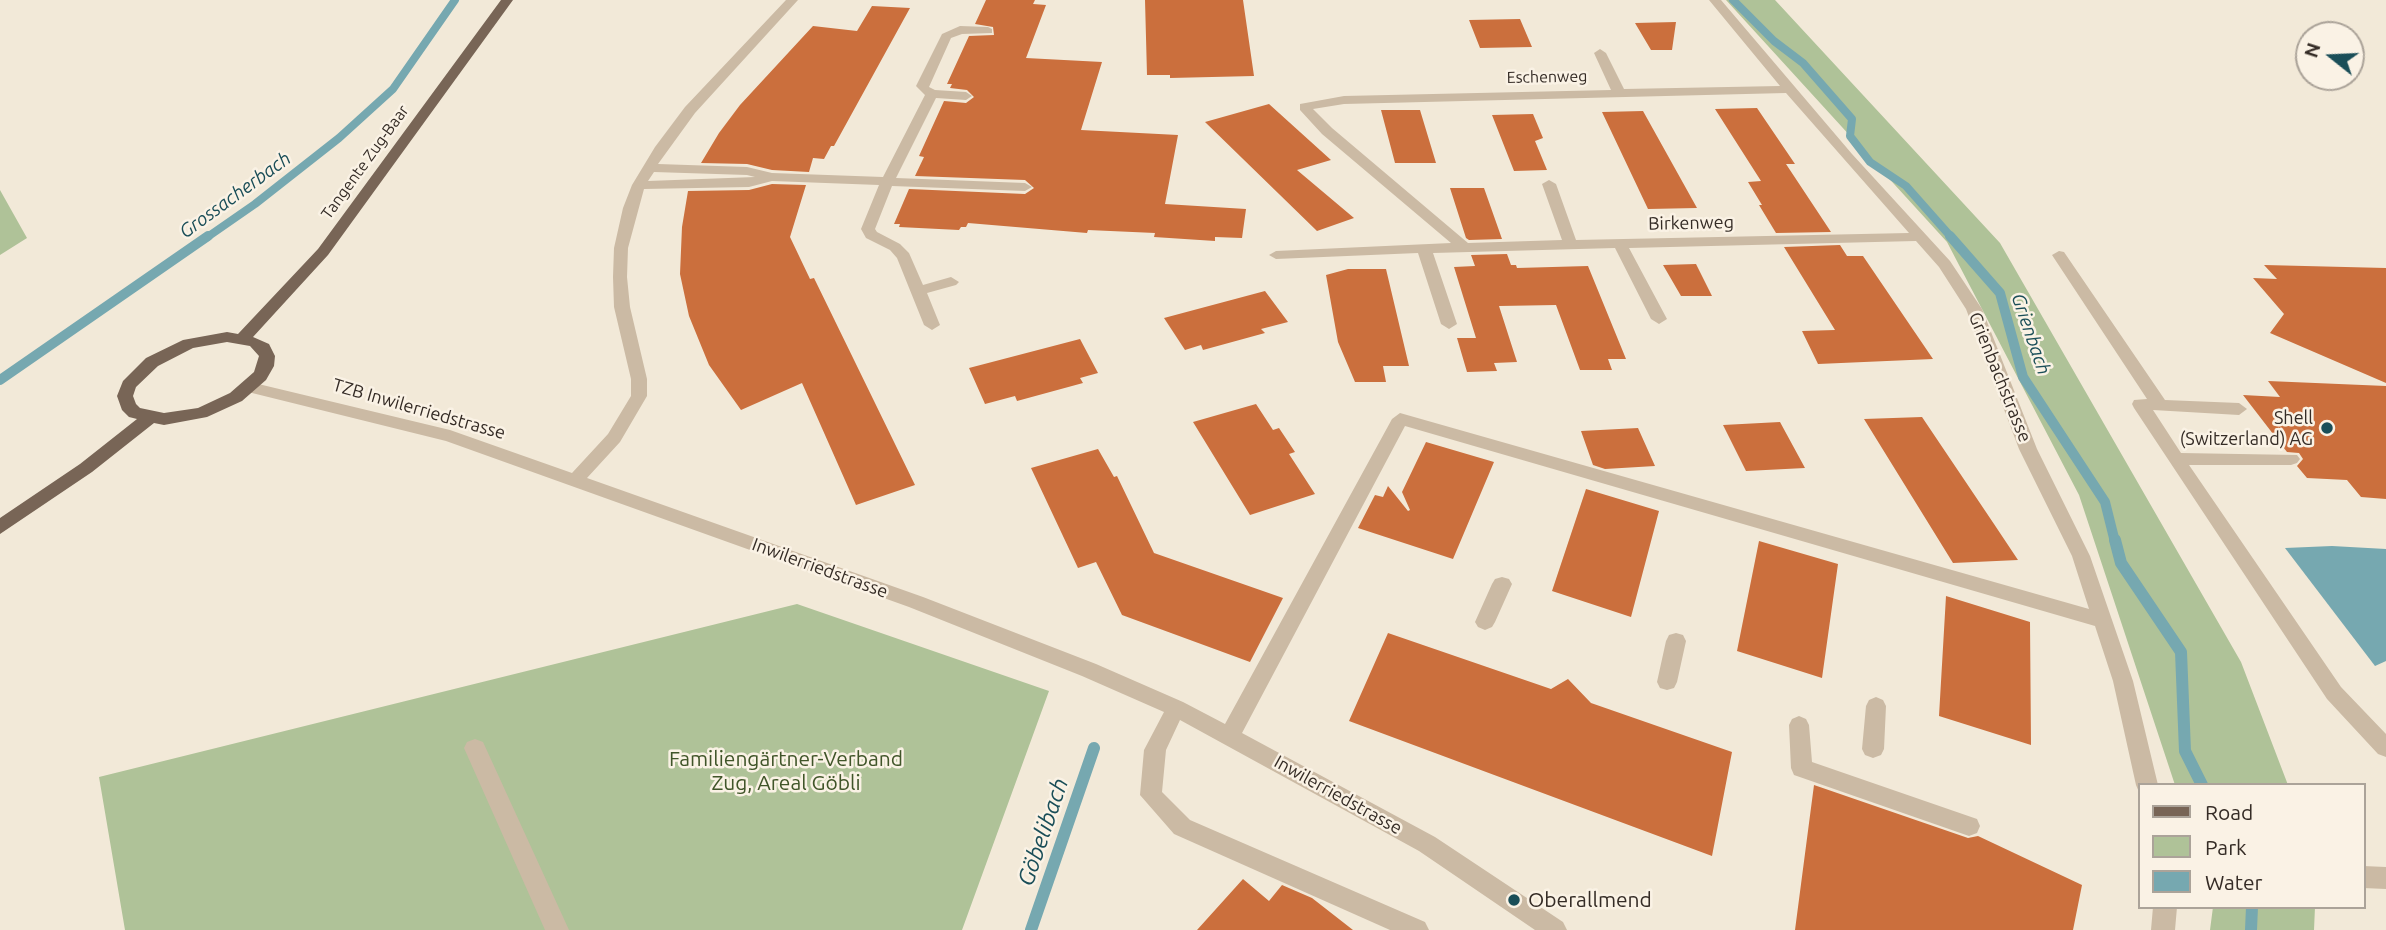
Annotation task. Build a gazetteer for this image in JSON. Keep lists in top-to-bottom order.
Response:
{
  "streets": {
    "main road": ["Tangente Zug-Baar"],
    "street": [
      "Eschenweg",
      "Birkenweg",
      "Grienbachstrasse",
      "TZB Inwilerriedstrasse",
      "Inwilerriedstrasse"
    ]
  },
  "crossings": [
    ["Eschenweg", "Birkenweg"],
    ["Eschenweg", "Grienbachstrasse"],
    ["Birkenweg", "Grienbachstrasse"],
    ["TZB Inwilerriedstrasse", "Inwilerriedstrasse"]
  ],
  "water": ["Grossacherbach", "Grienbach", "Göbelibach"],
  "parks": ["Familiengärtner-Verband Zug, Areal Göbli"],
  "places": ["Shell (Switzerland) AG", "Oberallmend"],
  "legend": ["Road", "Park", "Water"],
  "north": "left"
}
